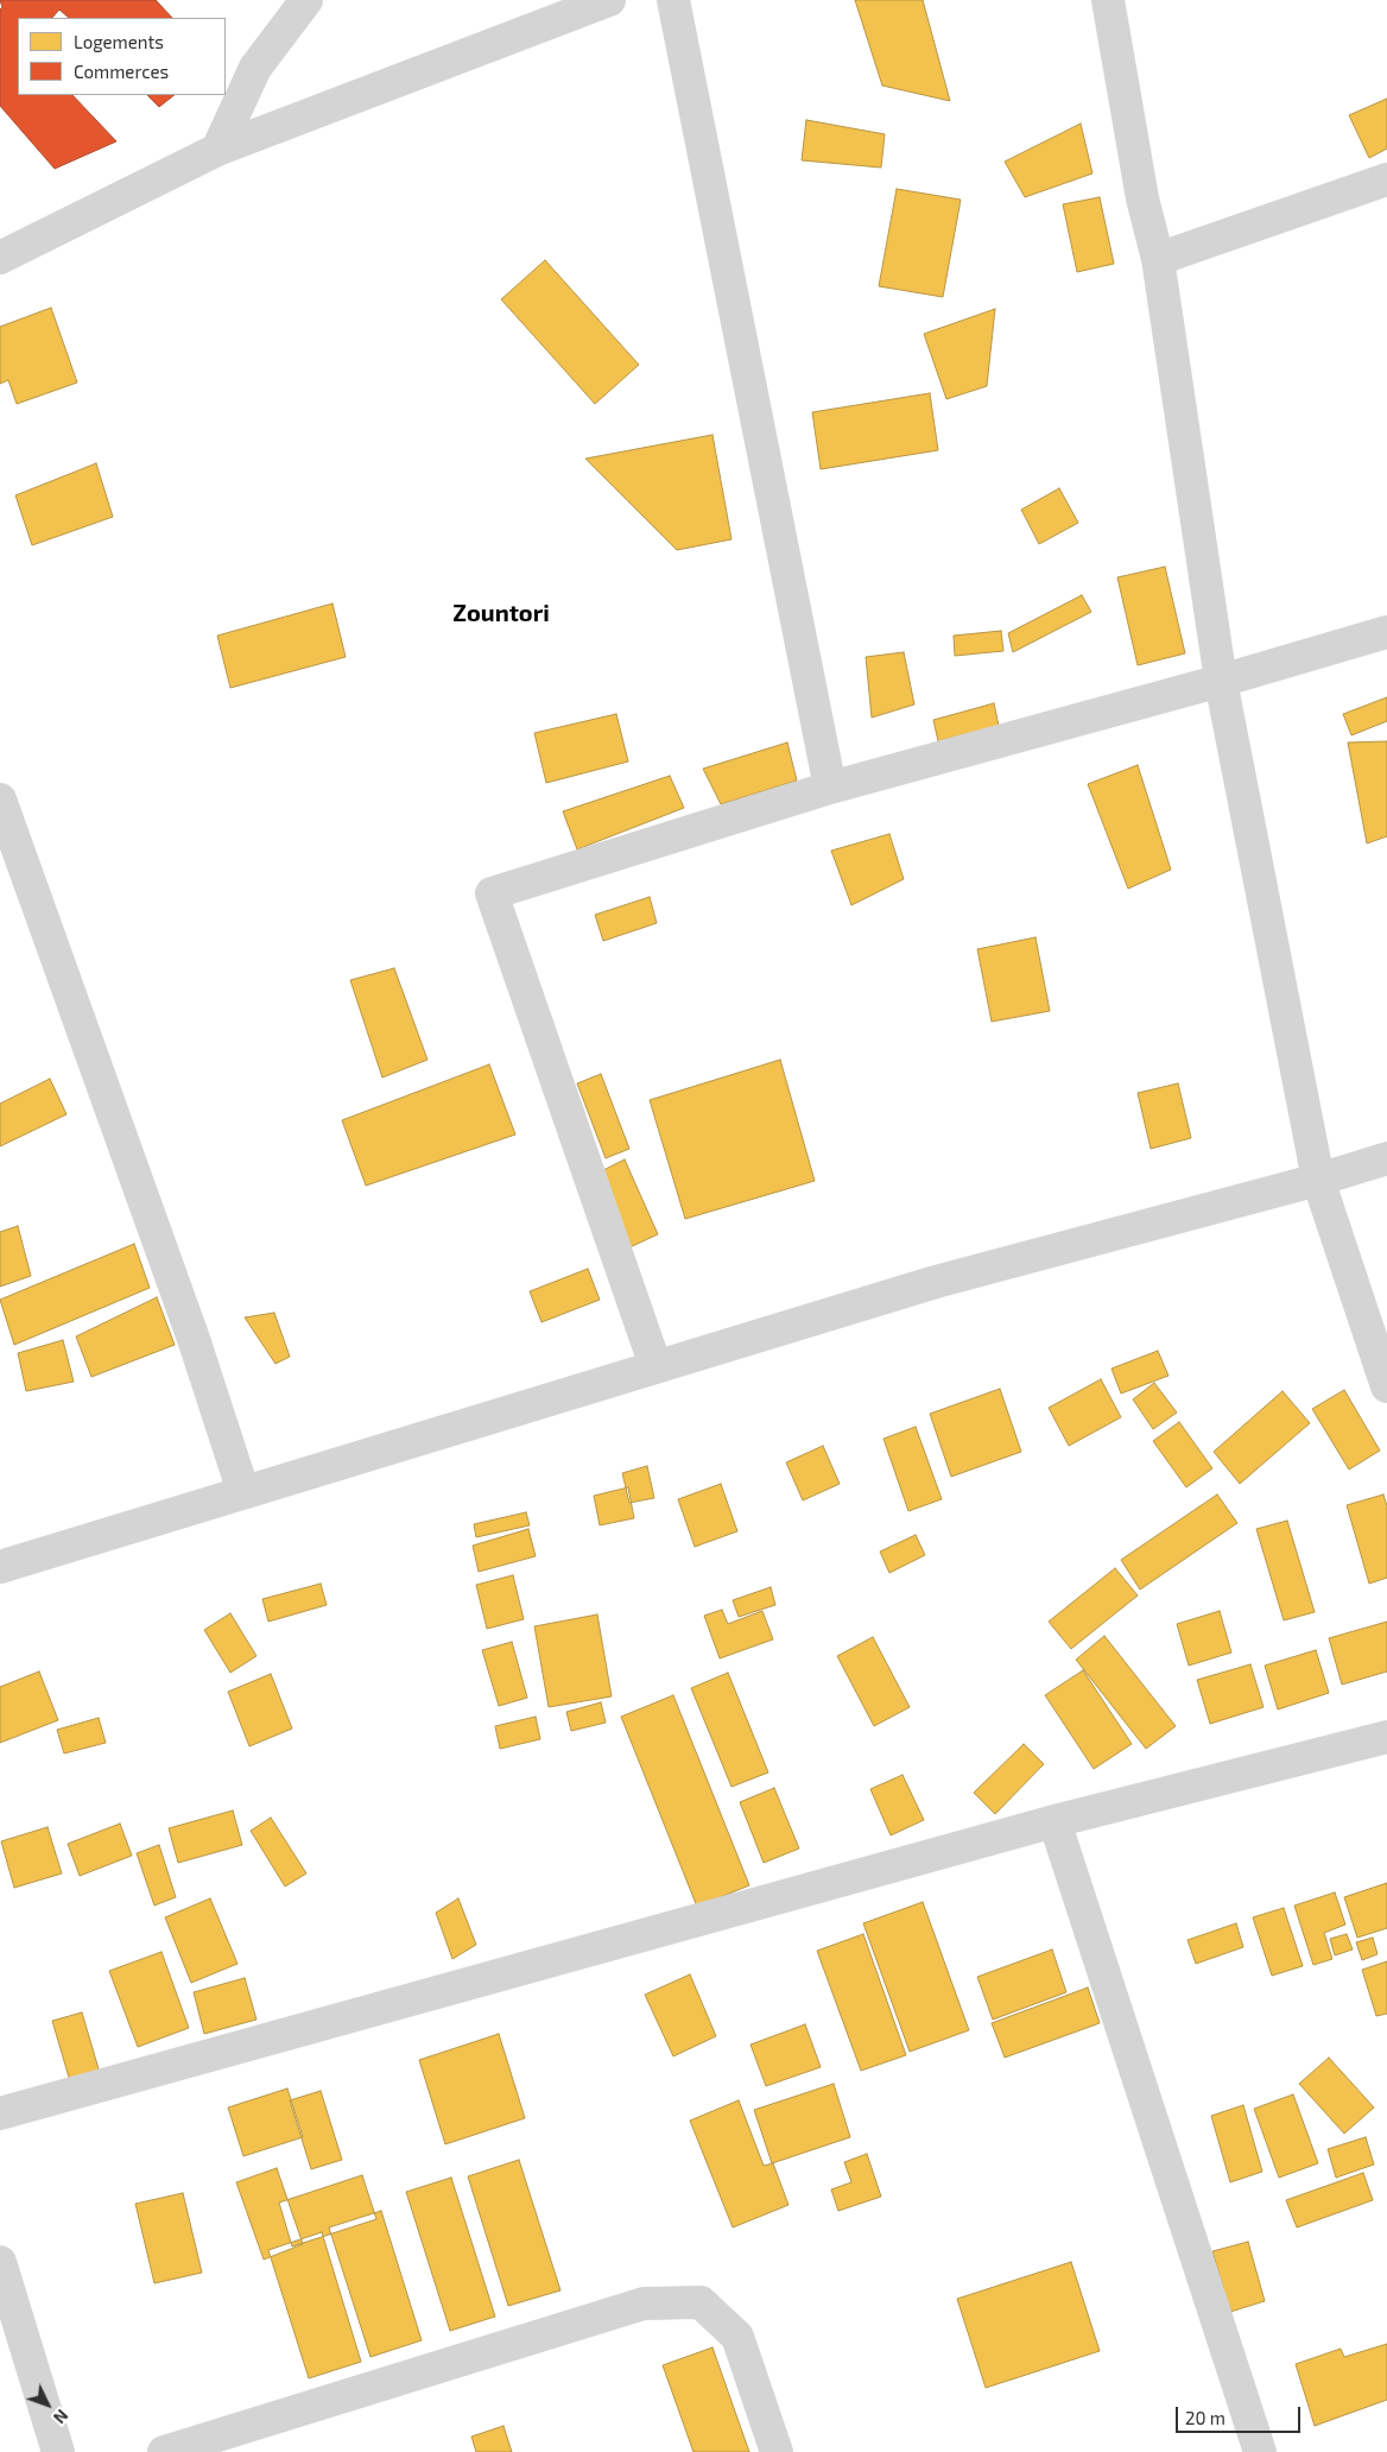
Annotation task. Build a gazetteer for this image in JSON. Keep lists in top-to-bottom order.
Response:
{
  "districts": ["Zountori"],
  "legend": ["Logements", "Commerces"],
  "scale_bar": "20 m",
  "north": "bottom right"
}
